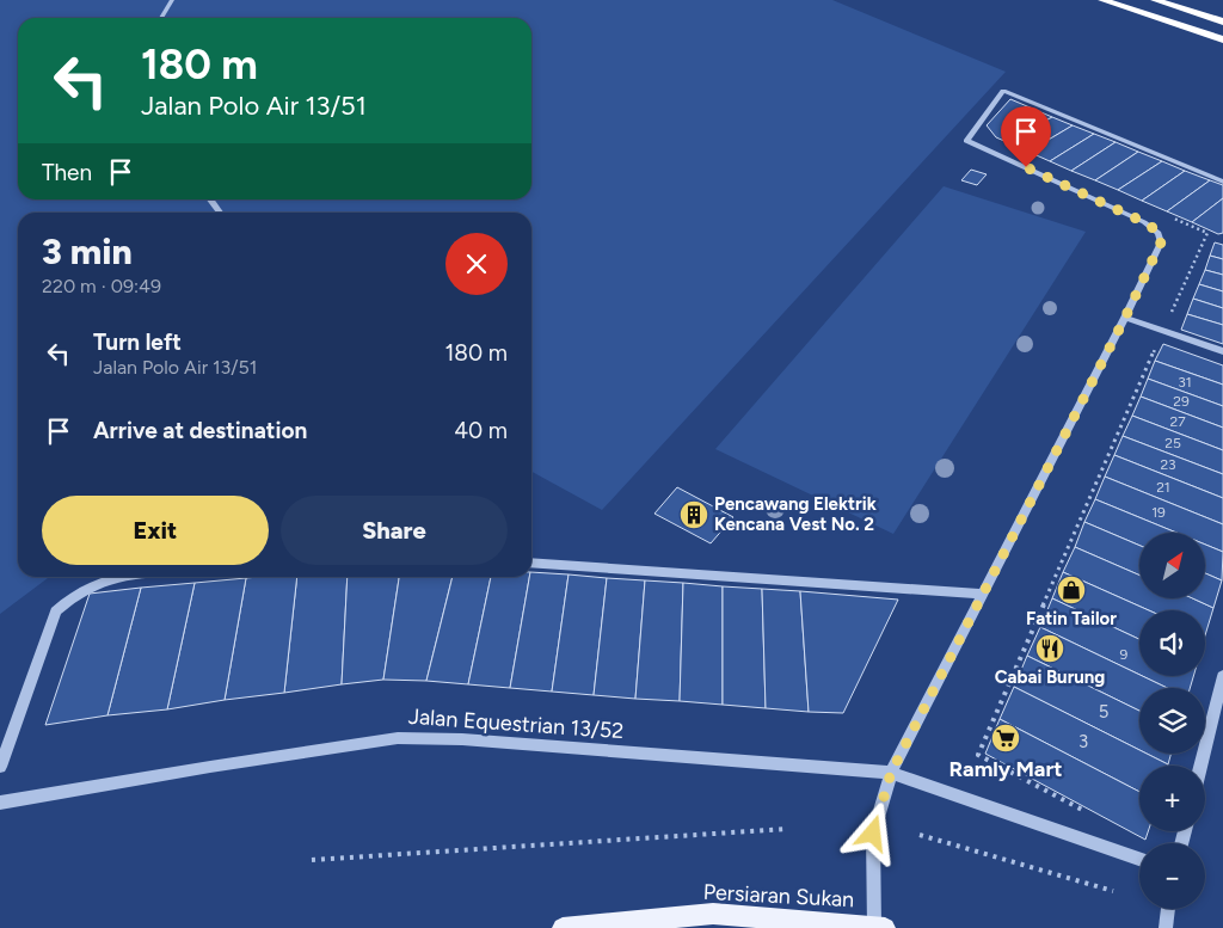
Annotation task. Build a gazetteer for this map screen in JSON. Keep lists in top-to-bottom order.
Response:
{
  "streets": {
    "main road": ["Persiaran Sukan"],
    "street": ["Jalan Equestrian 13/52"]
  },
  "places": {
    "building": ["Pencawang Elektrik Kencana Vest No. 2"],
    "shop": ["Fatin Tailor"],
    "restaurant": ["Cabai Burung"],
    "supermarket": ["Ramly Mart"]
  },
  "house_numbers": [
    "31",
    "29",
    "27",
    "25",
    "23",
    "21",
    "19",
    "9",
    "5",
    "3"
  ],
  "north": "top right",
  "page": {
    "turn": ["180 m", "Jalan Polo Air 13/51"],
    "then": "Then",
    "heading": ["3 min", "220 m · 09:49"],
    "list": [
      {
        "name": "Turn left",
        "note": "Jalan Polo Air 13/51",
        "value": "180 m"
      },
      {
        "name": "Arrive at destination",
        "value": "40 m"
      }
    ],
    "buttons": ["Exit", "Share"],
    "map_buttons": ["+", "−"]
  }
}
